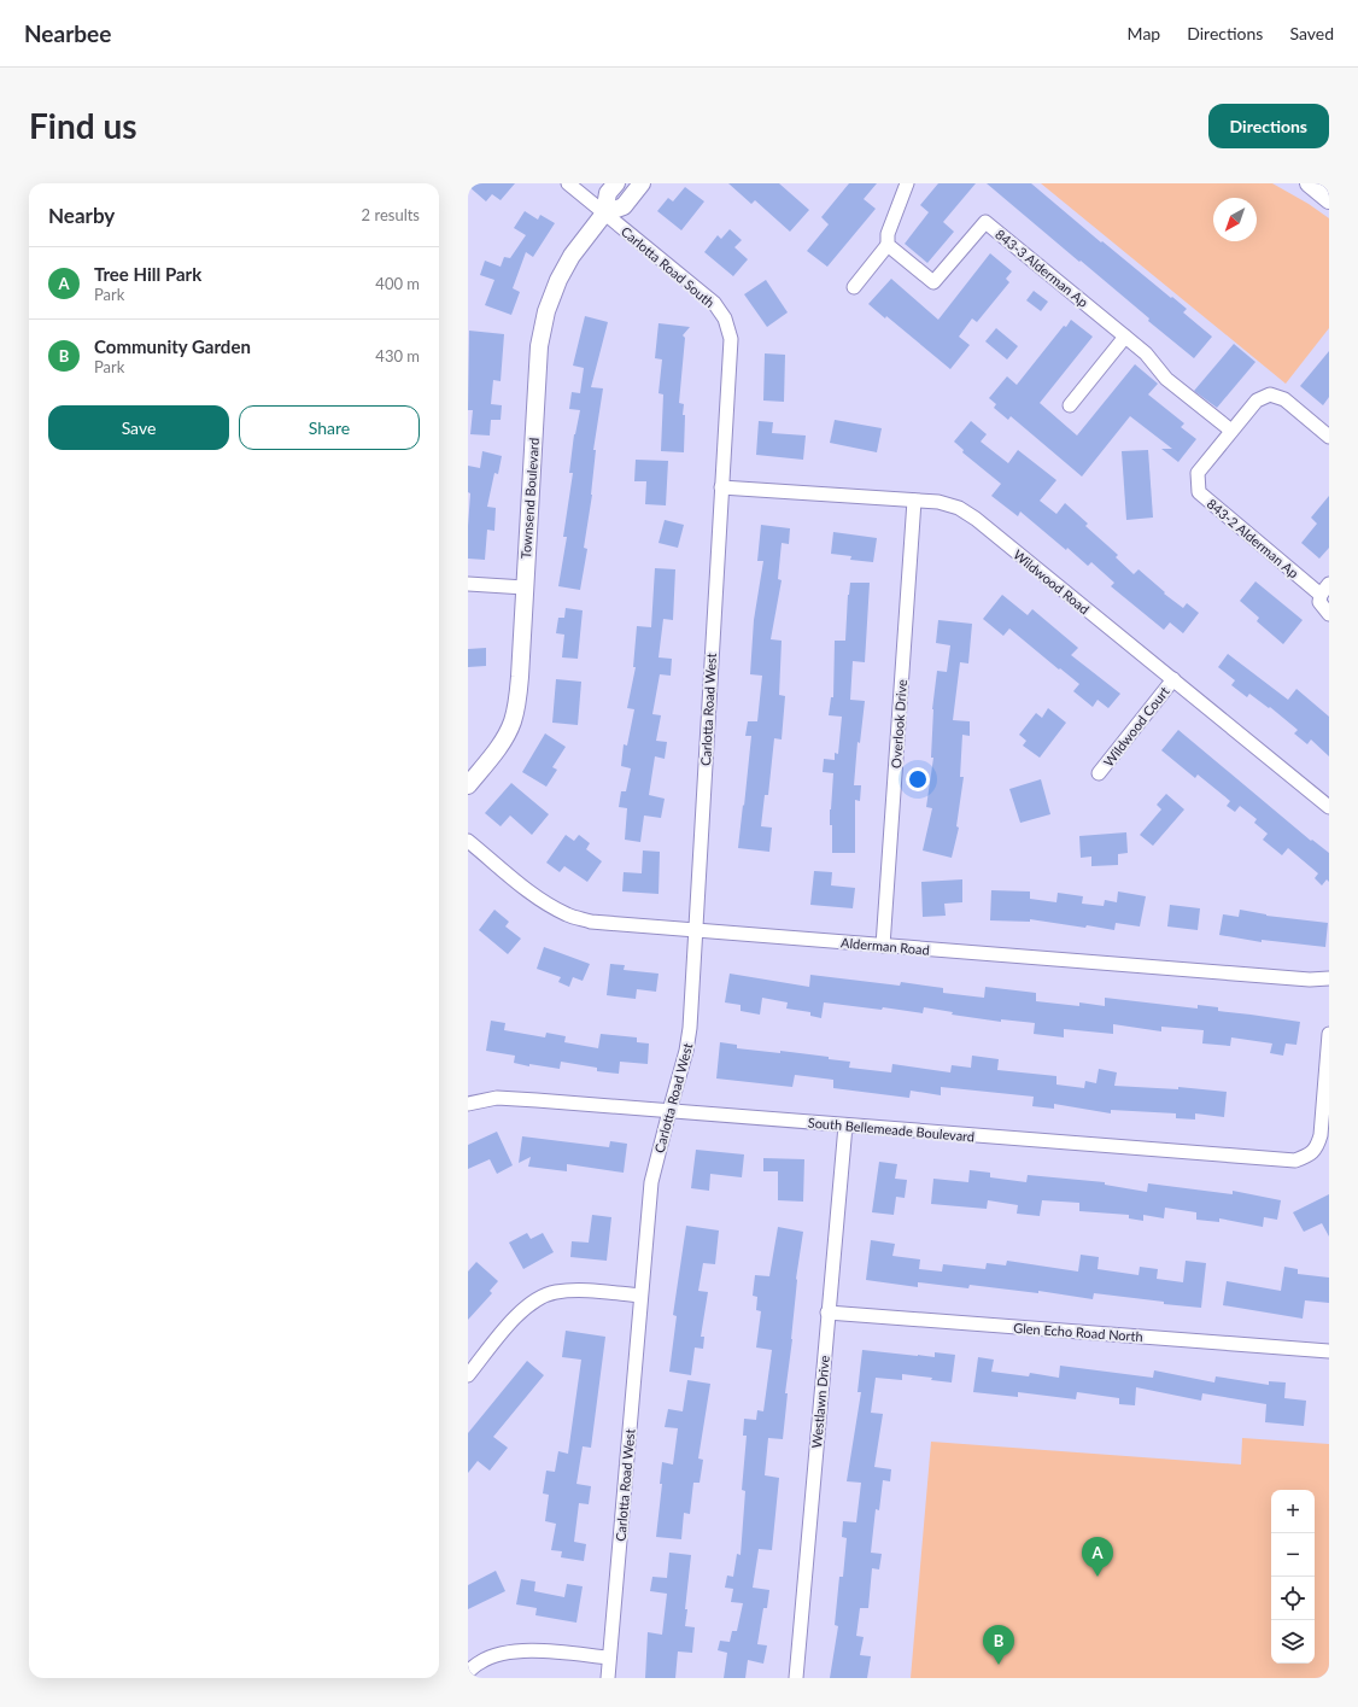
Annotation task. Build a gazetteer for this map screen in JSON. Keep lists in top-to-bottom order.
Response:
{
  "streets": {
    "street": [
      "Carlotta Road South",
      "843-3 Alderman Ap",
      "Townsend Boulevard",
      "843-2 Alderman Ap",
      "Wildwood Road",
      "Carlotta Road West",
      "Overlook Drive",
      "Wildwood Court",
      "Alderman Road",
      "South Bellemeade Boulevard",
      "Glen Echo Road North",
      "Westlawn Drive"
    ]
  },
  "crossings": [
    ["Carlotta Road South", "Townsend Boulevard"],
    ["Carlotta Road South", "Wildwood Road"],
    ["Carlotta Road South", "Carlotta Road West"],
    ["843-3 Alderman Ap", "843-2 Alderman Ap"],
    ["Wildwood Road", "Carlotta Road West"],
    ["Wildwood Road", "Overlook Drive"],
    ["Wildwood Road", "Wildwood Court"],
    ["Carlotta Road West", "Alderman Road"],
    ["Carlotta Road West", "South Bellemeade Boulevard"],
    ["Overlook Drive", "Alderman Road"],
    ["South Bellemeade Boulevard", "Westlawn Drive"],
    ["Glen Echo Road North", "Westlawn Drive"]
  ],
  "north": "bottom left",
  "page": {
    "header": "Nearbee",
    "nav": ["Map", "Directions", "Saved"],
    "buttons": [
      "Directions",
      ["Save", "Share"]
    ],
    "title": "Find us",
    "heading": ["Nearby", "2 results"],
    "list": [
      {
        "mark": "A",
        "name": "Tree Hill Park",
        "note": "Park",
        "value": "400 m"
      },
      {
        "mark": "B",
        "name": "Community Garden",
        "note": "Park",
        "value": "430 m"
      }
    ],
    "map_buttons": ["+", "−"],
    "pins": ["A", "B"]
  }
}
